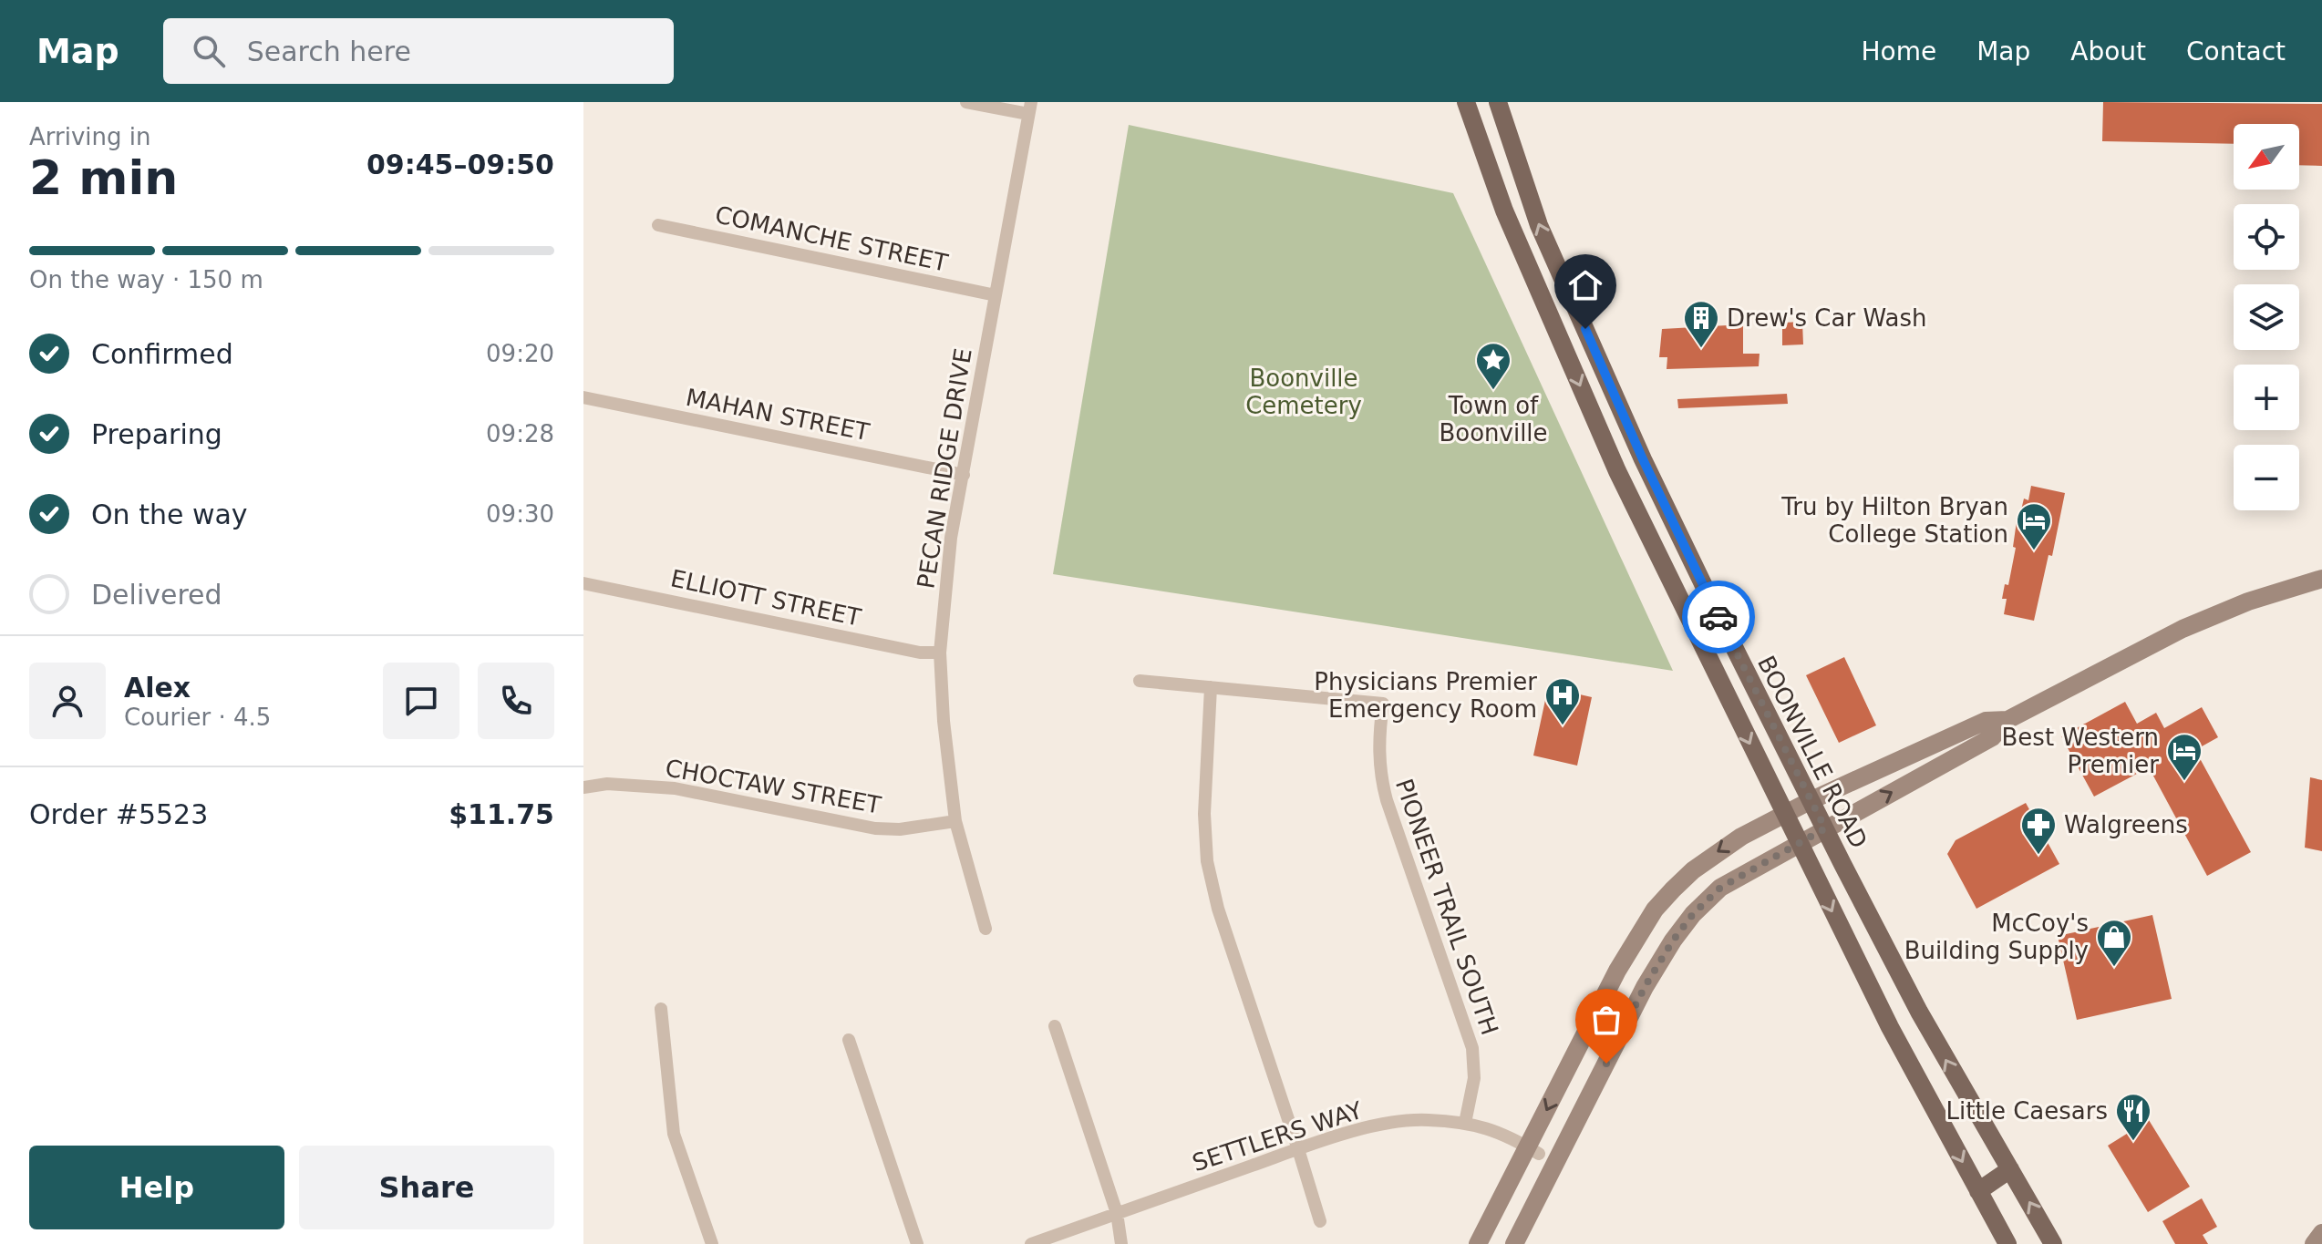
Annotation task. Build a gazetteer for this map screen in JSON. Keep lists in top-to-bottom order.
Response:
{
  "streets": {
    "main road": ["BOONVILLE ROAD"],
    "street": [
      "COMANCHE STREET",
      "MAHAN STREET",
      "PECAN RIDGE DRIVE",
      "ELLIOTT STREET",
      "CHOCTAW STREET",
      "PIONEER TRAIL SOUTH",
      "SETTLERS WAY"
    ]
  },
  "crossings": [
    ["COMANCHE STREET", "PECAN RIDGE DRIVE"],
    ["MAHAN STREET", "PECAN RIDGE DRIVE"],
    ["PECAN RIDGE DRIVE", "ELLIOTT STREET"],
    ["PECAN RIDGE DRIVE", "CHOCTAW STREET"],
    ["PIONEER TRAIL SOUTH", "SETTLERS WAY"]
  ],
  "parks": ["Boonville Cemetery"],
  "places": {
    "building": ["Drew's Car Wash"],
    "place": ["Town of Boonville"],
    "hotel": ["Tru by Hilton Bryan College Station", "Best Western Premier"],
    "hospital": ["Physicians Premier Emergency Room"],
    "pharmacy": ["Walgreens"],
    "shop": ["McCoy's Building Supply"],
    "restaurant": ["Little Caesars"]
  },
  "north": "bottom left",
  "page": {
    "header": "Map",
    "search": "Search here",
    "nav": [
      "Home",
      "Map",
      "About",
      "Contact"
    ],
    "heading": ["2 min", "Arriving in", "09:45–09:50"],
    "panel": [
      "Alex",
      "Courier · 4.5",
      "Order #5523",
      "$11.75"
    ],
    "map_buttons": ["+", "−"],
    "bar": "On the way · 150 m",
    "list": [
      ["Confirmed", "09:20"],
      ["Preparing", "09:28"],
      ["On the way", "09:30"],
      "Delivered"
    ],
    "buttons": ["Help", "Share"]
  }
}
